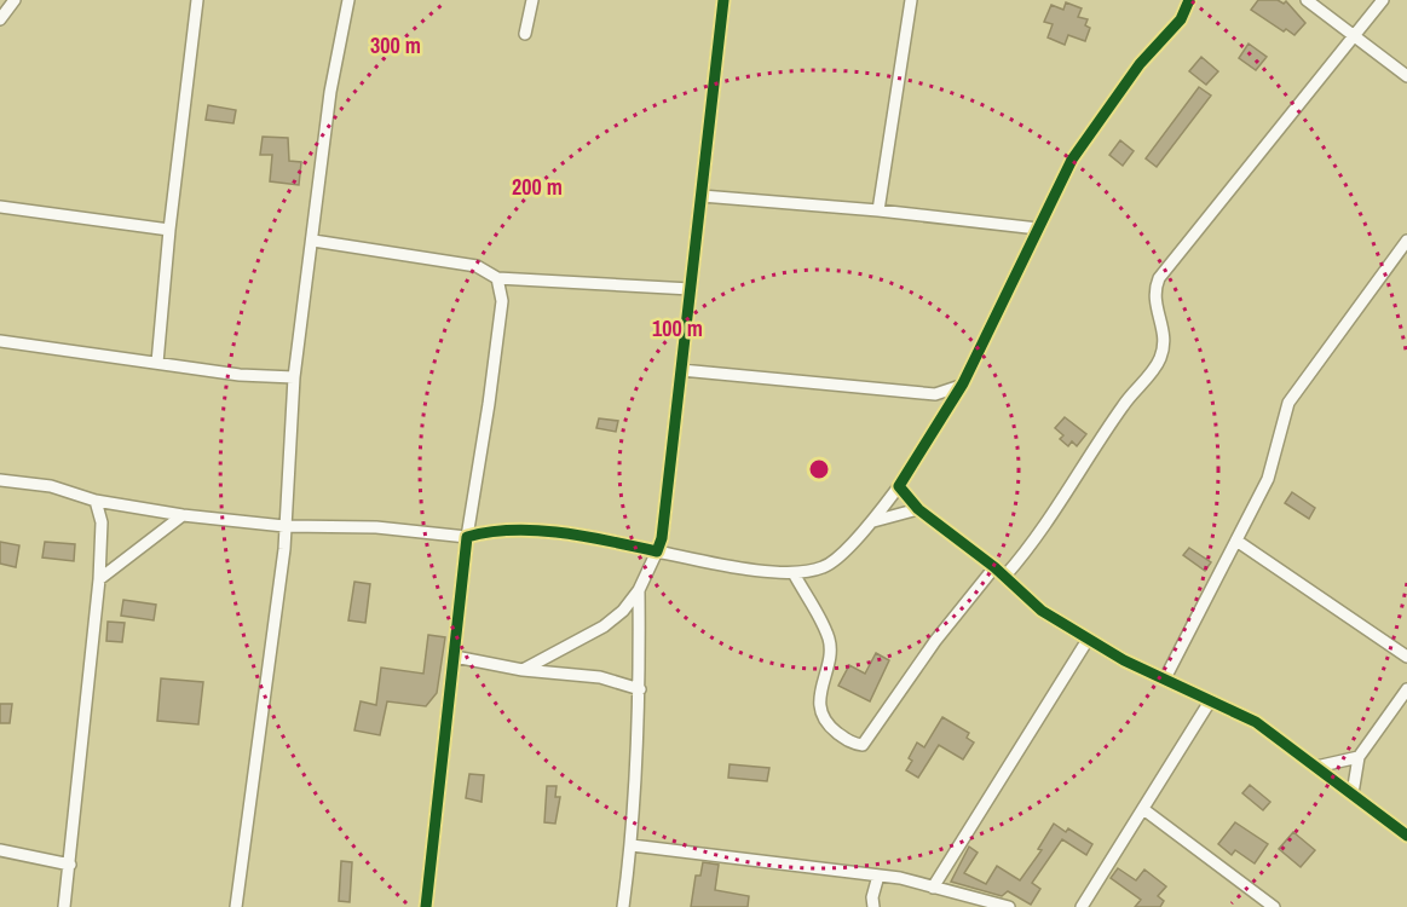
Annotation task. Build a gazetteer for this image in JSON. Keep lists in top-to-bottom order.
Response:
{
  "rings": ["300 m", "200 m", "100 m"]
}
